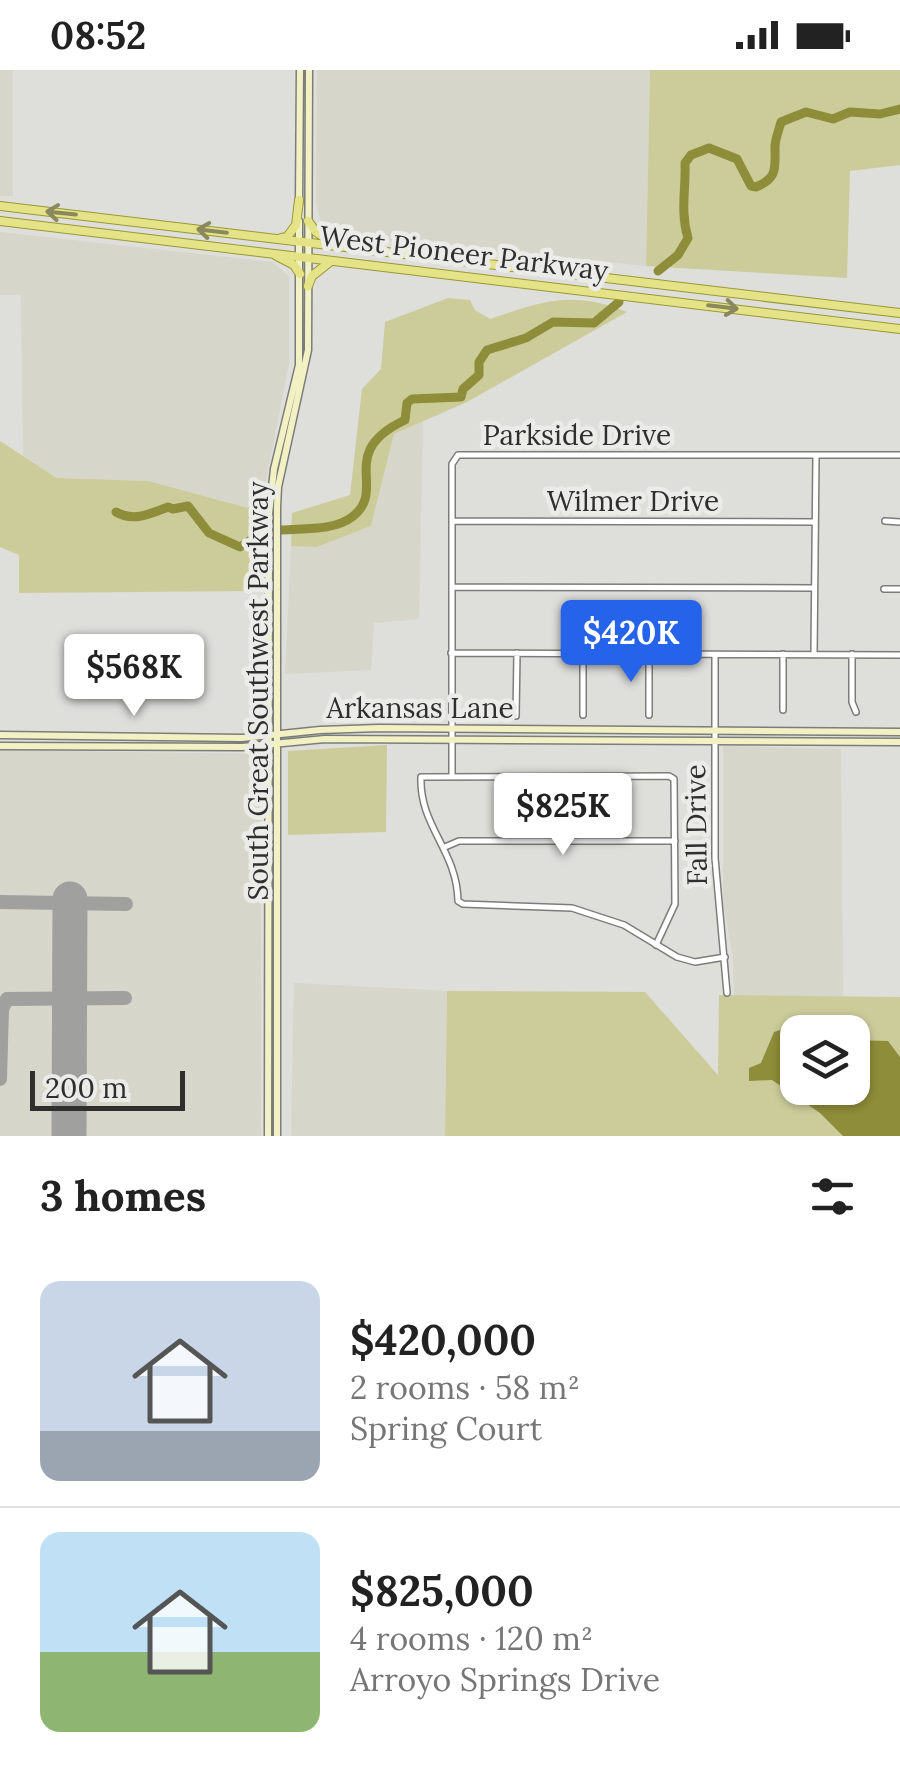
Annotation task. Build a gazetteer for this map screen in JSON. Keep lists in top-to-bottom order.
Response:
{
  "streets": {
    "main road": ["West Pioneer Parkway", "South Great Southwest Parkway", "Arkansas Lane"],
    "street": ["Parkside Drive", "Wilmer Drive", "Fall Drive"]
  },
  "crossings": [
    ["West Pioneer Parkway", "South Great Southwest Parkway"],
    ["Parkside Drive", "Wilmer Drive"],
    ["Parkside Drive", "Arkansas Lane"],
    ["South Great Southwest Parkway", "Arkansas Lane"],
    ["Arkansas Lane", "Fall Drive"]
  ],
  "scale_bar": "200 m",
  "page": {
    "status": "08:52",
    "price": ["$420K", "$568K", "$825K"],
    "scale": "200 m",
    "heading": "3 homes",
    "list": [
      {
        "name": "$420,000",
        "note": "2 rooms · 58 m² · Spring Court"
      },
      {
        "name": "$825,000",
        "note": "4 rooms · 120 m² · Arroyo Springs Drive"
      }
    ]
  }
}
